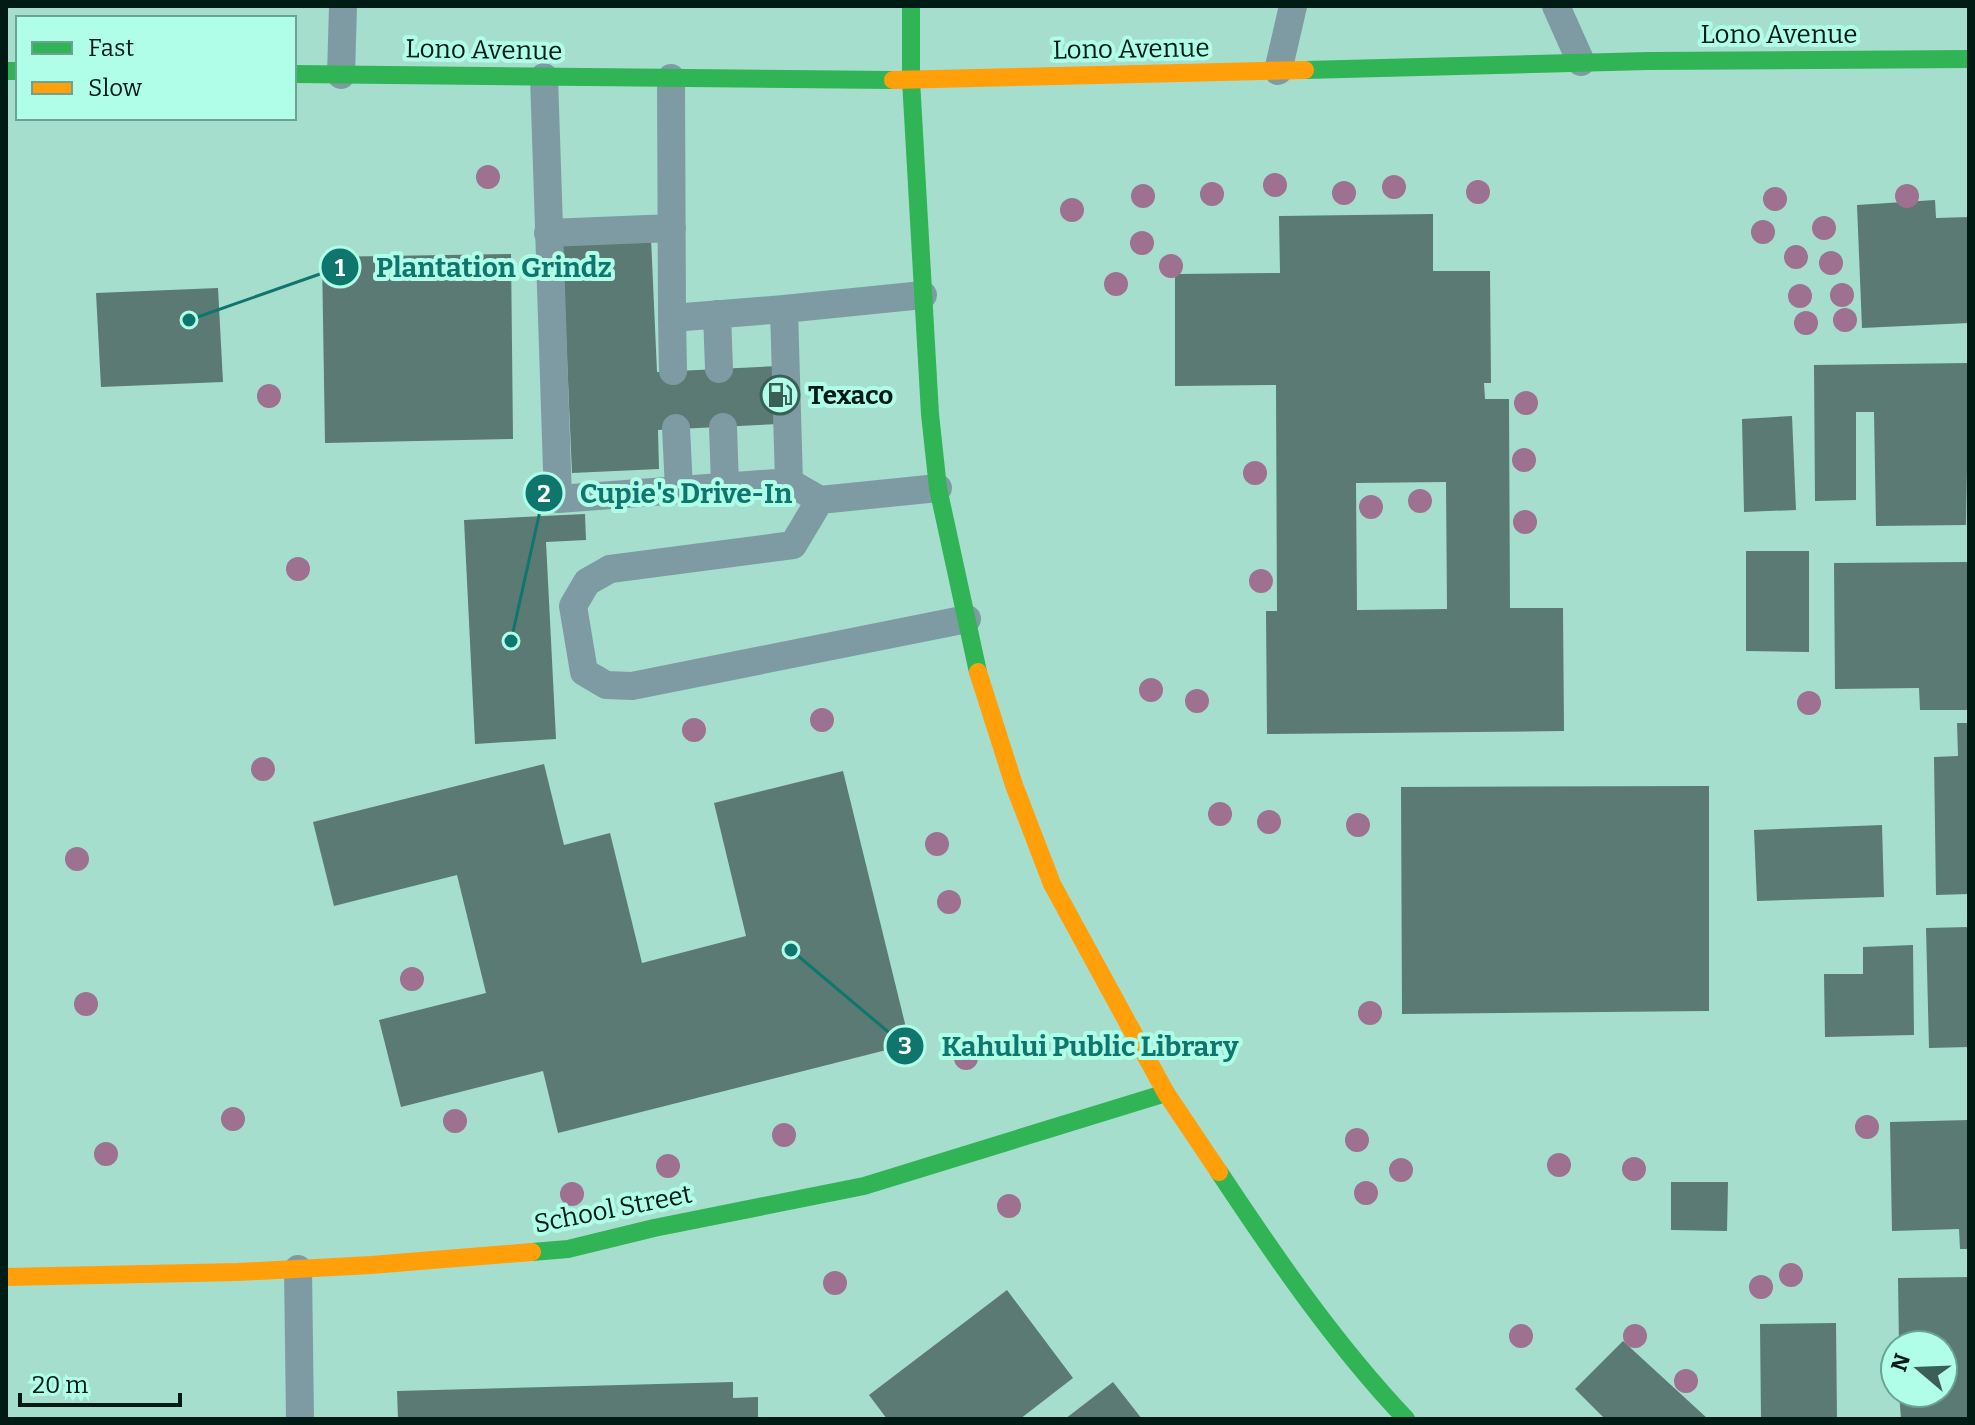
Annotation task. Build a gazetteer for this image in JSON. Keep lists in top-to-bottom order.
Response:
{
  "streets": {
    "street": ["Lono Avenue", "School Street"]
  },
  "places": {
    "other": ["Plantation Grindz", "Cupie's Drive-In", "Kahului Public Library"],
    "fuel station": ["Texaco"]
  },
  "legend": ["Fast", "Slow"],
  "scale_bar": "20 m",
  "north": "left"
}
